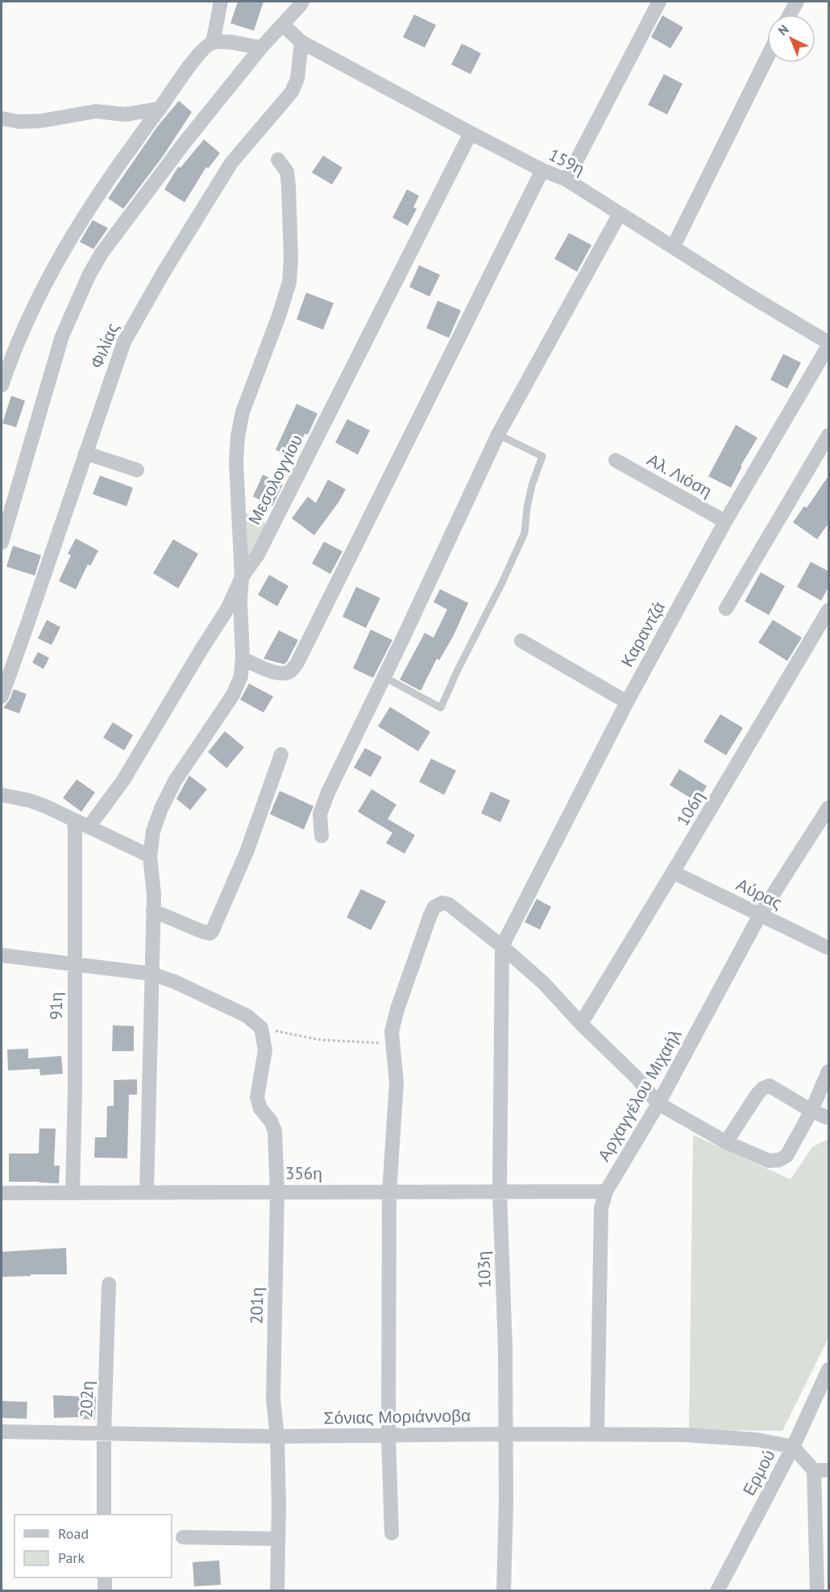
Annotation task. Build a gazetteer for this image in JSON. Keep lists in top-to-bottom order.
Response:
{
  "streets": {
    "street": [
      "159η",
      "Φιλίας",
      "Αλ. Λιόση",
      "Μεσολογγίου",
      "Καραντζά",
      "106η",
      "Αύρας",
      "91η",
      "Αρχαγγέλου Μιχαήλ",
      "356η",
      "103η",
      "201η",
      "202η",
      "Σόνιας Μοριάννοβα",
      "Ερμού"
    ]
  },
  "crossings": [
    ["159η", "Φιλίας"],
    ["159η", "Μεσολογγίου"],
    ["Αλ. Λιόση", "Καραντζά"],
    ["Καραντζά", "103η"],
    ["106η", "Αύρας"],
    ["Αύρας", "Αρχαγγέλου Μιχαήλ"],
    ["91η", "356η"],
    ["Αρχαγγέλου Μιχαήλ", "356η"],
    ["Αρχαγγέλου Μιχαήλ", "Σόνιας Μοριάννοβα"],
    ["356η", "103η"],
    ["356η", "201η"],
    ["103η", "Σόνιας Μοριάννοβα"],
    ["201η", "Σόνιας Μοριάννοβα"],
    ["202η", "Σόνιας Μοριάννοβα"],
    ["Σόνιας Μοριάννοβα", "Ερμού"]
  ],
  "legend": ["Road", "Park"],
  "north": "top left"
}
